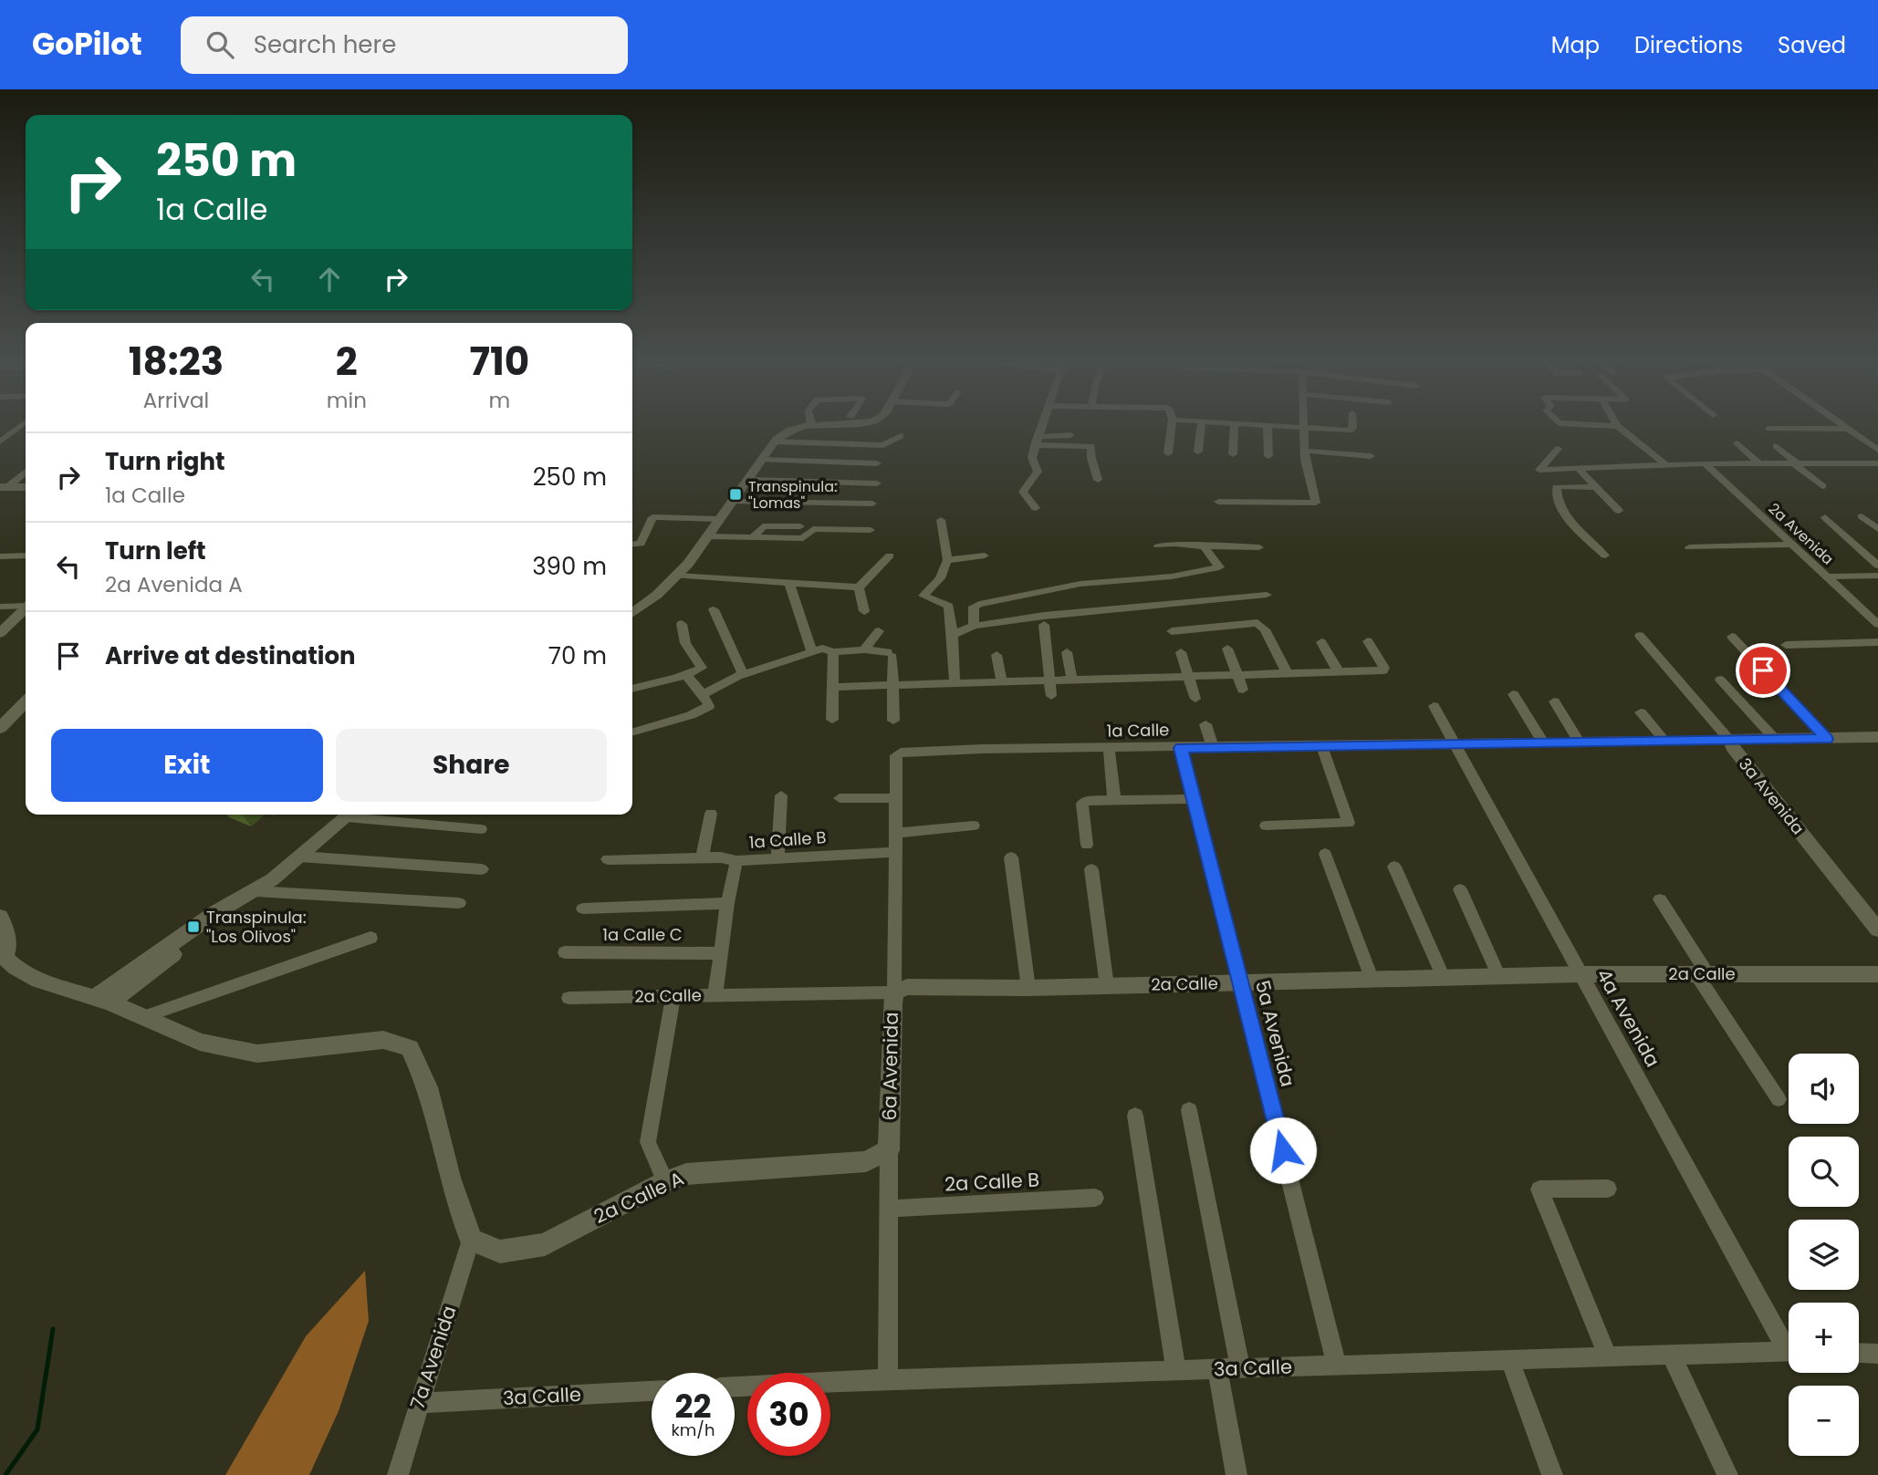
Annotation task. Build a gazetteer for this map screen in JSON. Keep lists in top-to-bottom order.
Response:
{
  "streets": {
    "street": [
      "2a Avenida",
      "1a Calle",
      "3a Avenida",
      "1a Calle B",
      "1a Calle C",
      "2a Calle",
      "4a Avenida",
      "5a Avenida",
      "6a Avenida",
      "2a Calle B",
      "2a Calle A",
      "7a Avenida",
      "3a Calle"
    ]
  },
  "crossings": [
    ["1a Calle", "3a Avenida"],
    ["1a Calle", "4a Avenida"],
    ["1a Calle", "5a Avenida"],
    ["1a Calle", "6a Avenida"],
    ["1a Calle B", "6a Avenida"],
    ["2a Calle", "4a Avenida"],
    ["2a Calle", "5a Avenida"],
    ["2a Calle", "6a Avenida"],
    ["5a Avenida", "3a Calle"],
    ["6a Avenida", "2a Calle B"],
    ["6a Avenida", "2a Calle A"],
    ["6a Avenida", "3a Calle"],
    ["2a Calle A", "7a Avenida"],
    ["7a Avenida", "3a Calle"]
  ],
  "places": {
    "transit": ["Transpinula: \"Lomas\"", "Transpinula: \"Los Olivos\""]
  },
  "page": {
    "header": "GoPilot",
    "search": "Search here",
    "nav": ["Map", "Directions", "Saved"],
    "turn": ["250 m", "1a Calle"],
    "eta": [
      "18:23",
      "Arrival",
      "2",
      "min",
      "710",
      "m"
    ],
    "list": [
      {
        "name": "Turn right",
        "note": "1a Calle",
        "value": "250 m"
      },
      {
        "name": "Turn left",
        "note": "2a Avenida A",
        "value": "390 m"
      },
      {
        "name": "Arrive at destination",
        "value": "70 m"
      }
    ],
    "buttons": ["Exit", "Share"],
    "map_buttons": ["+", "−"],
    "speed": "22 km/h",
    "limit": "30"
  }
}
